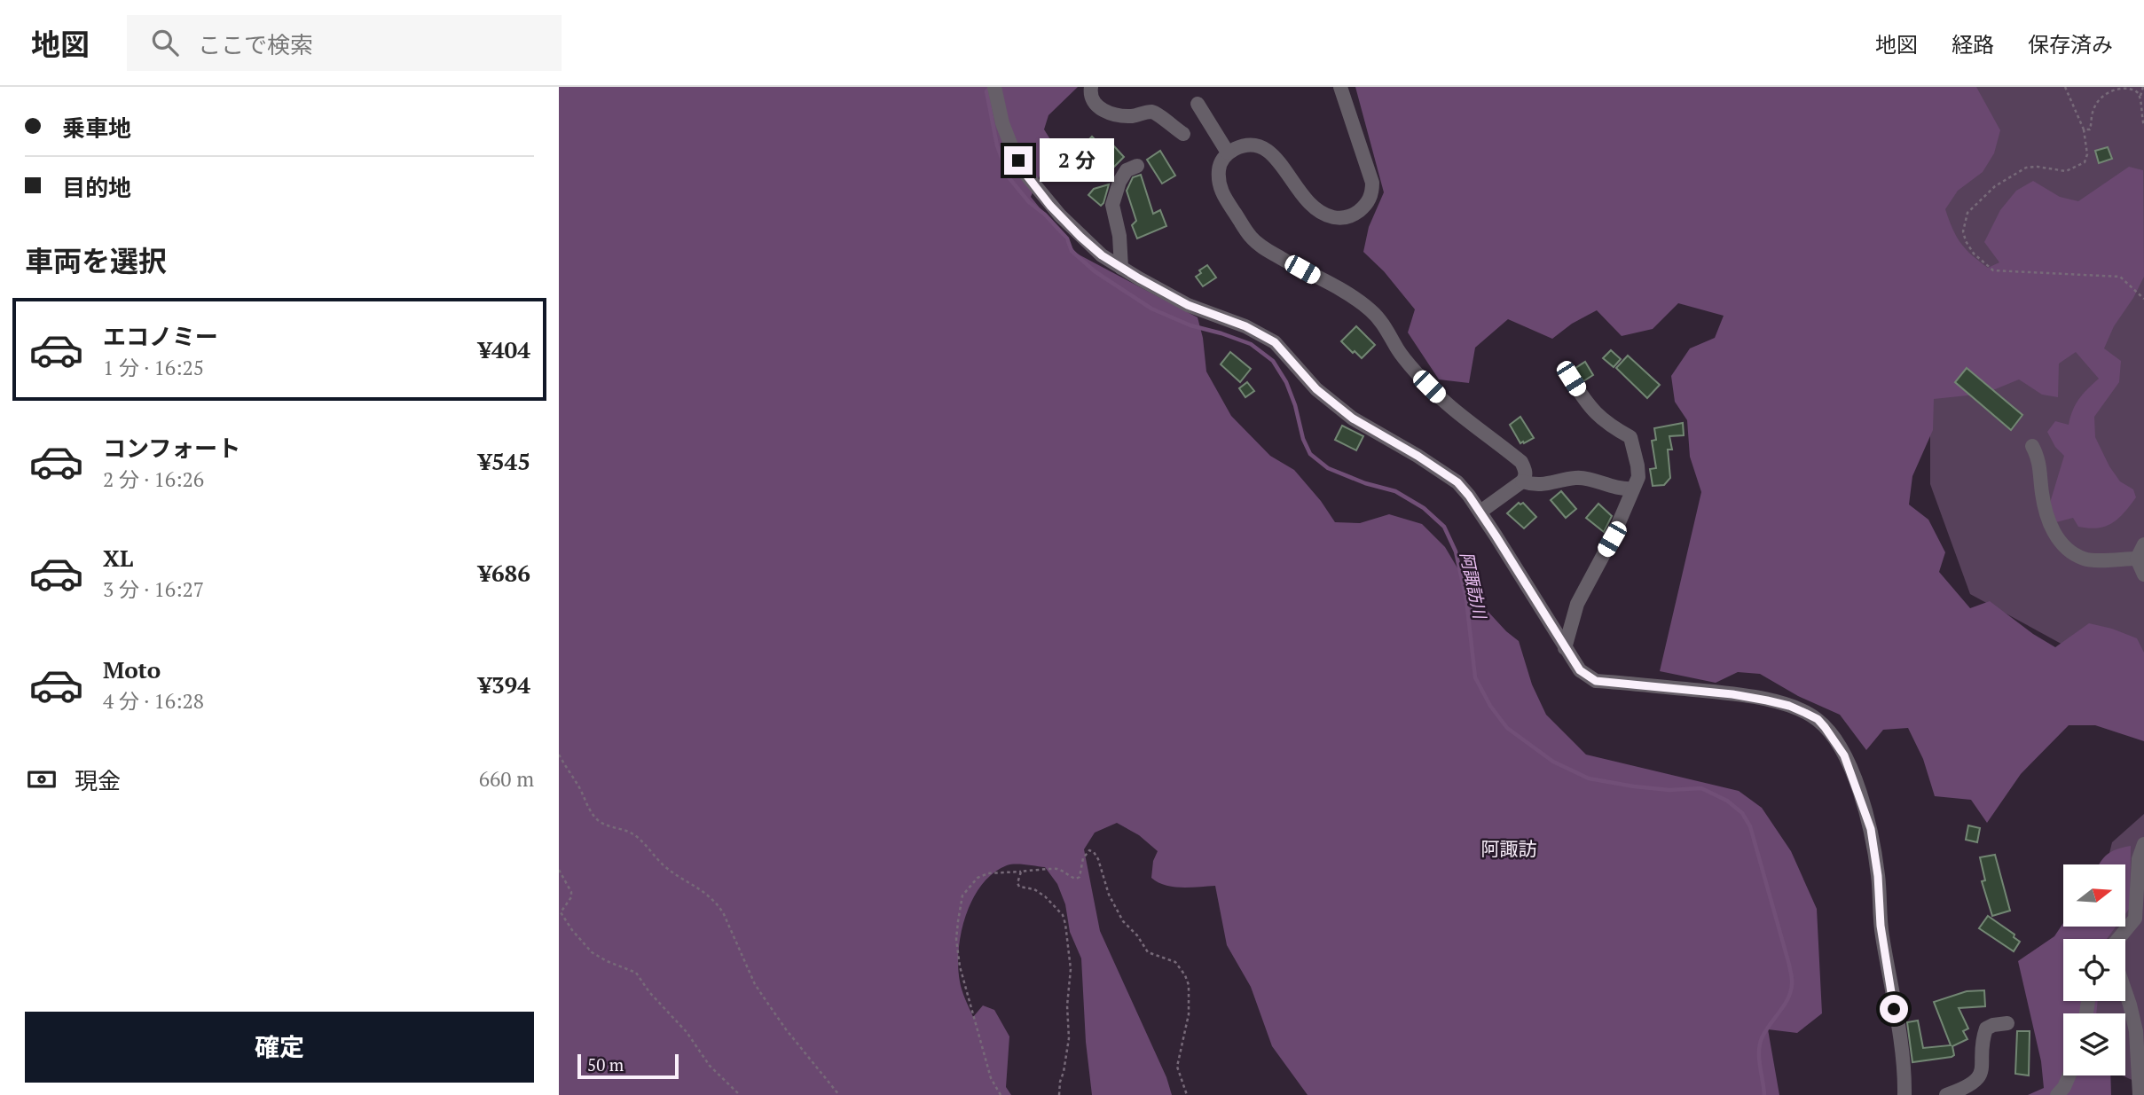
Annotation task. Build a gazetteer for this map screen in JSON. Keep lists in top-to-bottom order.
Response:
{
  "districts": ["阿諏訪"],
  "water": ["阿諏訪川"],
  "scale_bar": "50 m",
  "north": "right",
  "page": {
    "header": "地図",
    "search": "ここで検索",
    "nav": ["地図", "経路", "保存済み"],
    "banner": ["乗車地", "目的地"],
    "bubble": "2 分",
    "heading": "車両を選択",
    "list": [
      {
        "name": "エコノミー",
        "note": "1 分 · 16:25",
        "value": "¥404"
      },
      {
        "name": "コンフォート",
        "note": "2 分 · 16:26",
        "value": "¥545"
      },
      {
        "name": "XL",
        "note": "3 分 · 16:27",
        "value": "¥686"
      },
      {
        "name": "Moto",
        "note": "4 分 · 16:28",
        "value": "¥394"
      }
    ],
    "pay": ["現金", "660 m"],
    "buttons": "確定",
    "scale": "50 m"
  }
}
